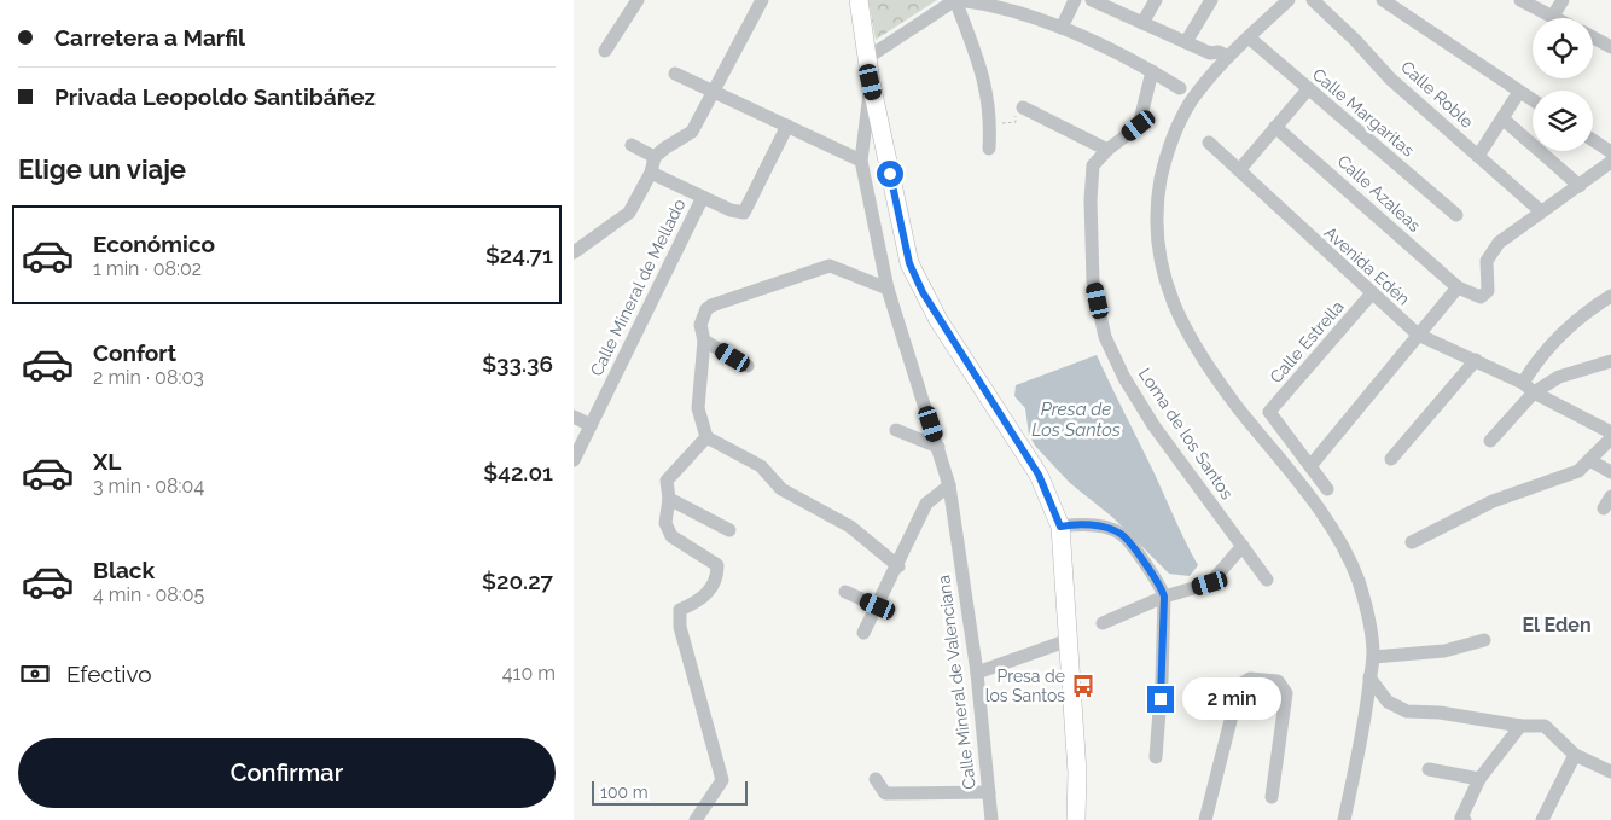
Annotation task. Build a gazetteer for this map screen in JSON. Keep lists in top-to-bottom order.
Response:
{
  "streets": {
    "street": [
      "Calle Roble",
      "Calle Margaritas",
      "Calle Azaleas",
      "Avenida Edén",
      "Calle Mineral de Mellado",
      "Calle Estrella",
      "Loma de los Santos",
      "Calle Mineral de Valenciana"
    ]
  },
  "crossings": [
    ["Avenida Edén", "Calle Estrella"]
  ],
  "districts": ["El Eden"],
  "water": ["Presa de Los Santos"],
  "places": {
    "bus stop": ["Presa de los Santos"]
  },
  "scale_bar": "100 m",
  "page": {
    "banner": ["Carretera a Marfil", "Privada Leopoldo Santibáñez"],
    "heading": "Elige un viaje",
    "list": [
      {
        "name": "Económico",
        "note": "1 min · 08:02",
        "value": "$24.71"
      },
      {
        "name": "Confort",
        "note": "2 min · 08:03",
        "value": "$33.36"
      },
      {
        "name": "XL",
        "note": "3 min · 08:04",
        "value": "$42.01"
      },
      {
        "name": "Black",
        "note": "4 min · 08:05",
        "value": "$20.27"
      }
    ],
    "pay": ["Efectivo", "410 m"],
    "bubble": "2 min",
    "buttons": "Confirmar",
    "scale": "100 m"
  }
}
